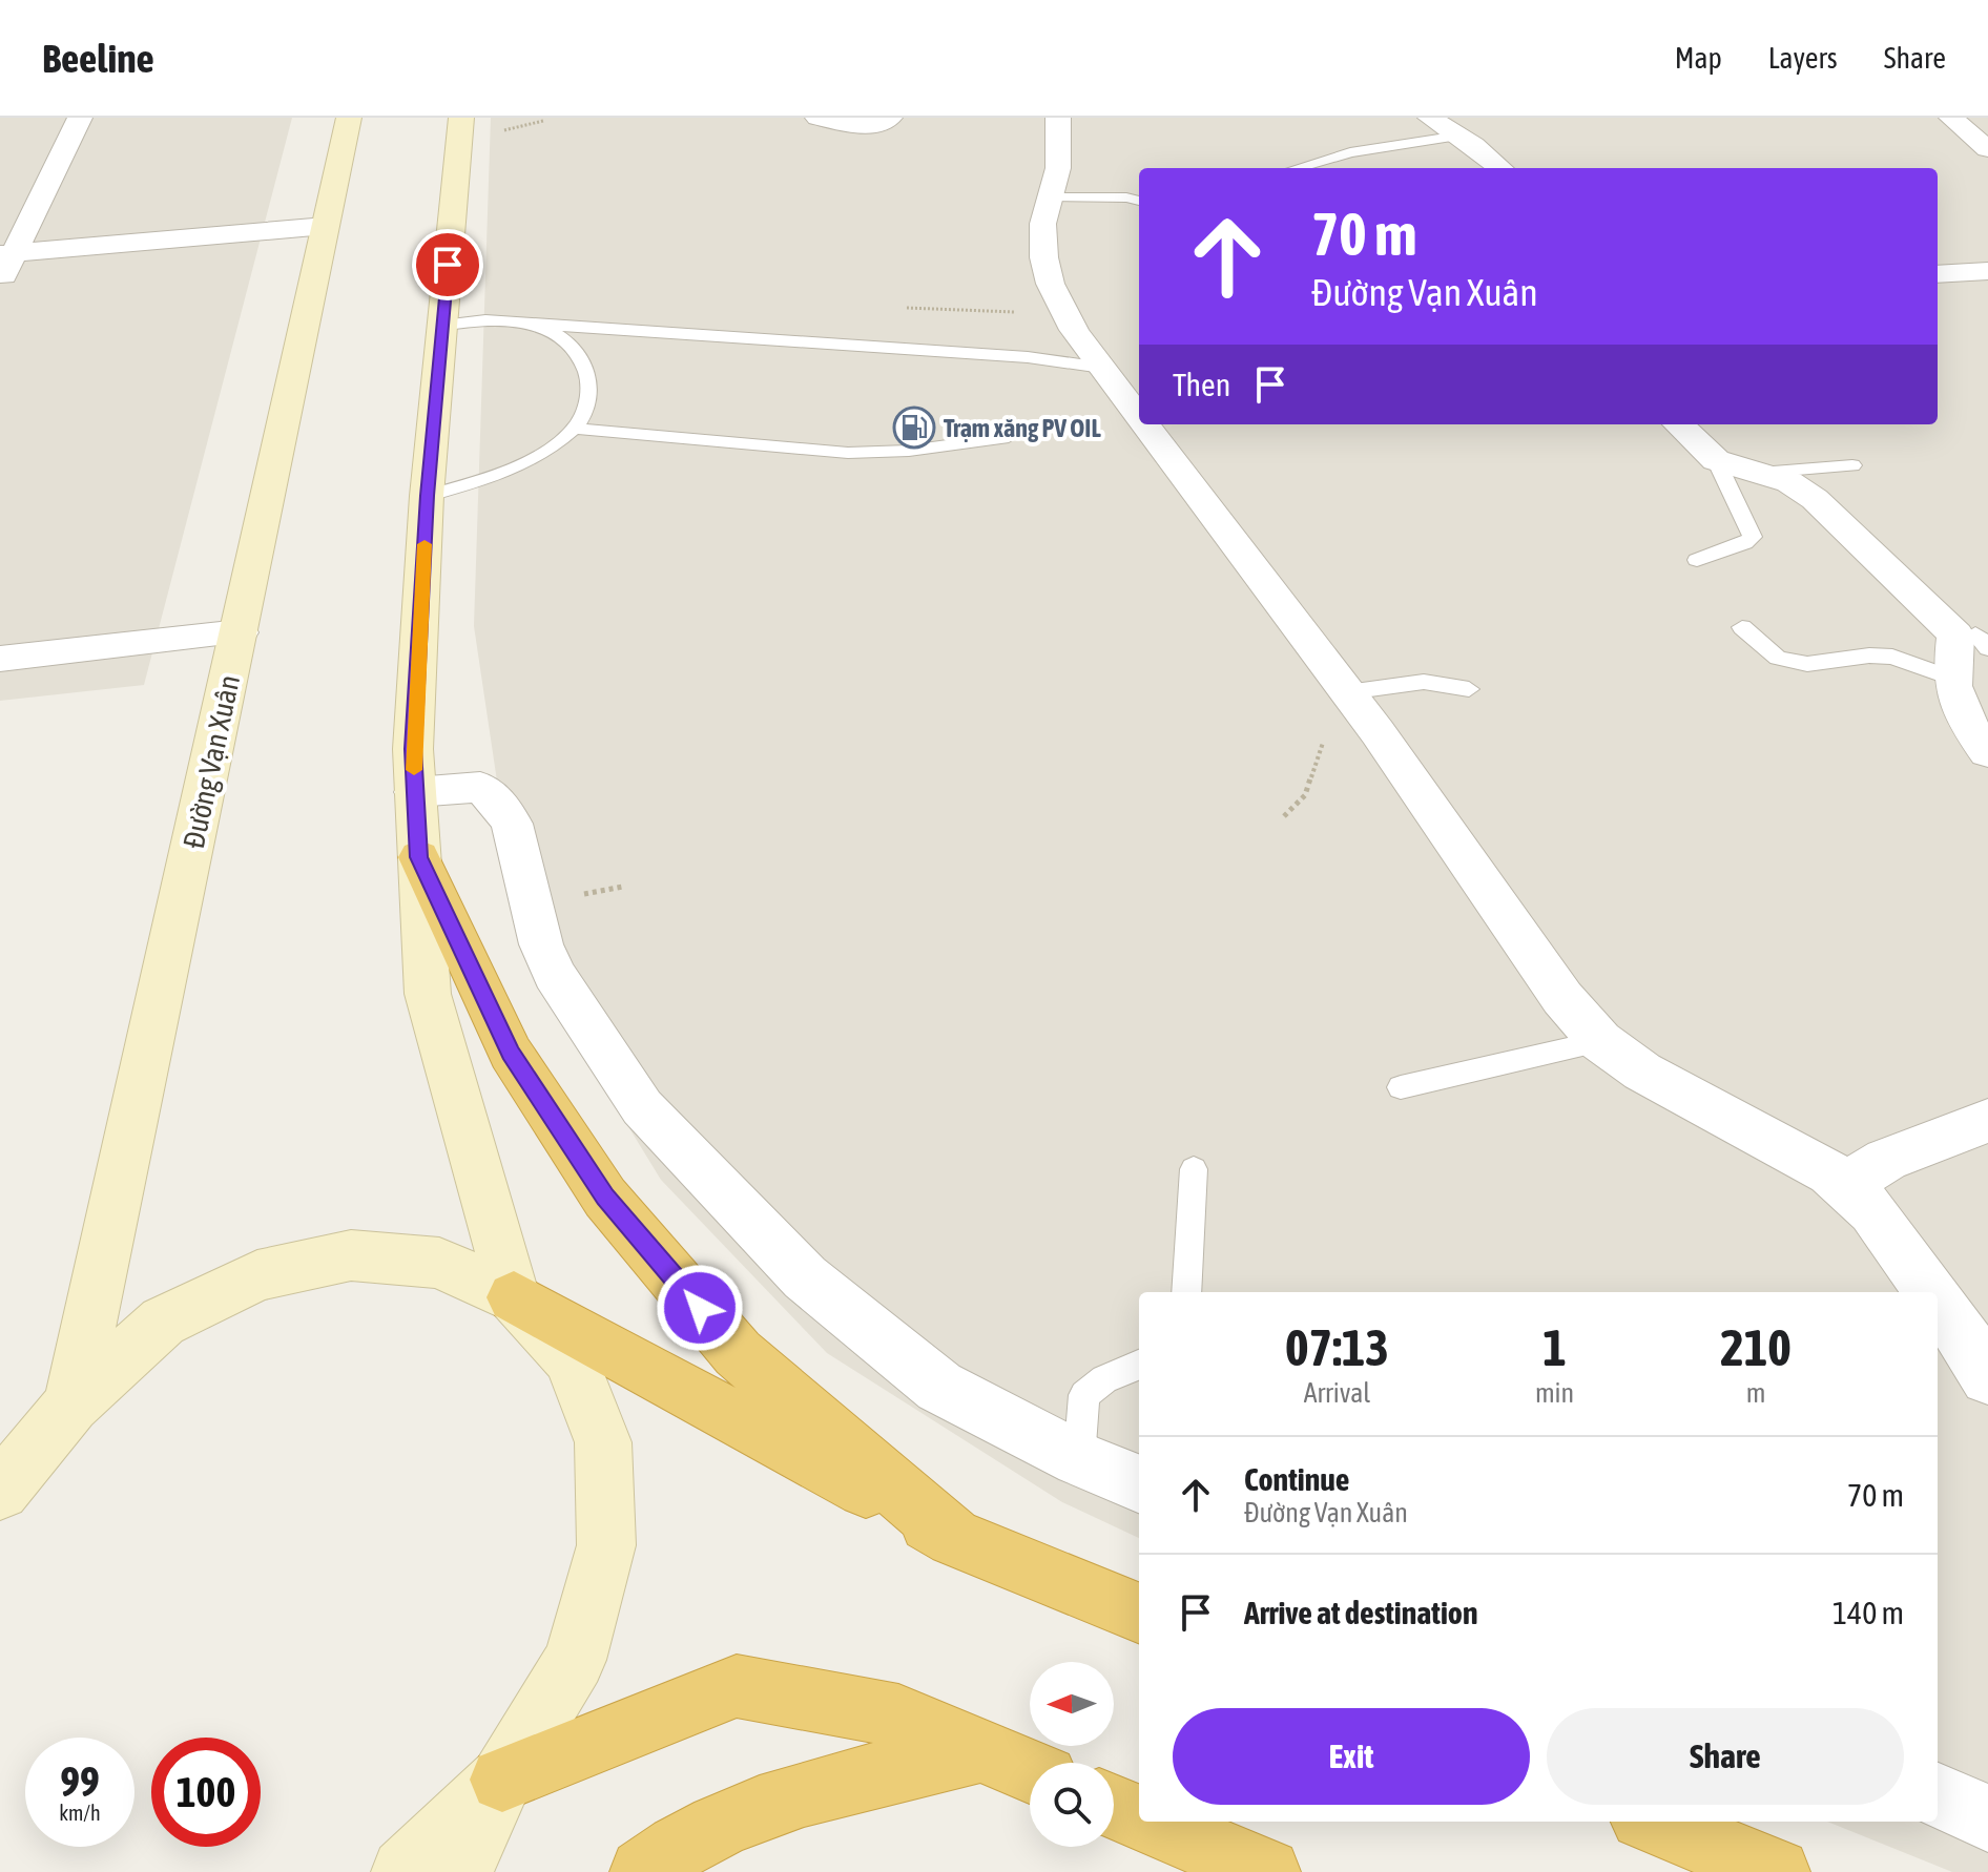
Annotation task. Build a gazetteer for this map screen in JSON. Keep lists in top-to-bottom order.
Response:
{
  "streets": {
    "main road": ["Đường Vạn Xuân"]
  },
  "places": {
    "fuel station": ["Trạm xăng PV OIL"]
  },
  "north": "left",
  "page": {
    "header": "Beeline",
    "nav": ["Map", "Layers", "Share"],
    "turn": ["70 m", "Đường Vạn Xuân"],
    "then": "Then",
    "eta": [
      "07:13",
      "Arrival",
      "1",
      "min",
      "210",
      "m"
    ],
    "list": [
      {
        "name": "Continue",
        "note": "Đường Vạn Xuân",
        "value": "70 m"
      },
      {
        "name": "Arrive at destination",
        "value": "140 m"
      }
    ],
    "buttons": ["Exit", "Share"],
    "speed": "99 km/h",
    "limit": "100"
  }
}
